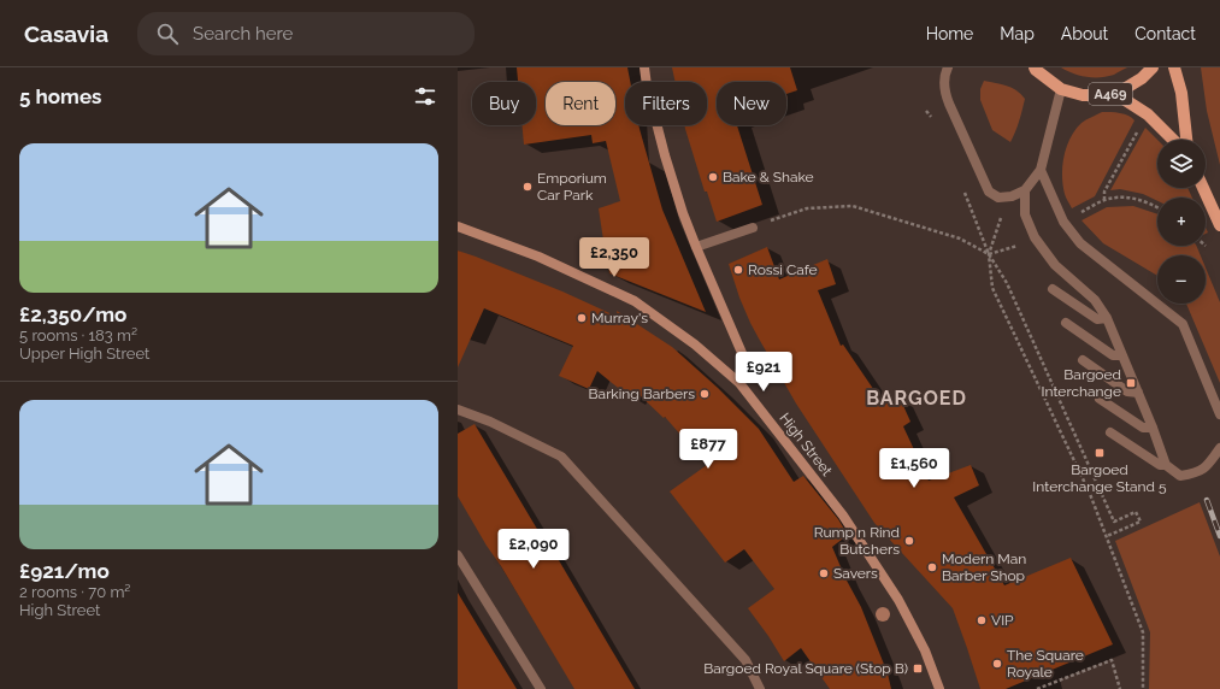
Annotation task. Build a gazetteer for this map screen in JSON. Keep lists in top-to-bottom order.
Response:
{
  "streets": {
    "main road": ["A469"],
    "street": ["High Street"]
  },
  "districts": ["BARGOED"],
  "places": {
    "other": [
      "Bake & Shake",
      "Emporium Car Park",
      "Rossi Cafe",
      "Murray's",
      "Barking Barbers",
      "Rump n Rind Butchers",
      "Modern Man Barber Shop",
      "Savers",
      "VIP",
      "The Square Royale"
    ],
    "transit": ["Bargoed Interchange", "Bargoed Interchange Stand 5", "Bargoed Royal Square (Stop B)"]
  },
  "page": {
    "header": "Casavia",
    "search": "Search here",
    "nav": [
      "Home",
      "Map",
      "About",
      "Contact"
    ],
    "heading": "5 homes",
    "chip": [
      "Buy",
      "Rent",
      "Filters",
      "New"
    ],
    "list": [
      {
        "name": "£2,350/mo",
        "note": "5 rooms · 183 m² · Upper High Street"
      },
      {
        "name": "£921/mo",
        "note": "2 rooms · 70 m² · High Street"
      }
    ],
    "map_buttons": ["+", "−"],
    "price": [
      "£2,350",
      "£921",
      "£877",
      "£1,560",
      "£2,090"
    ]
  }
}
